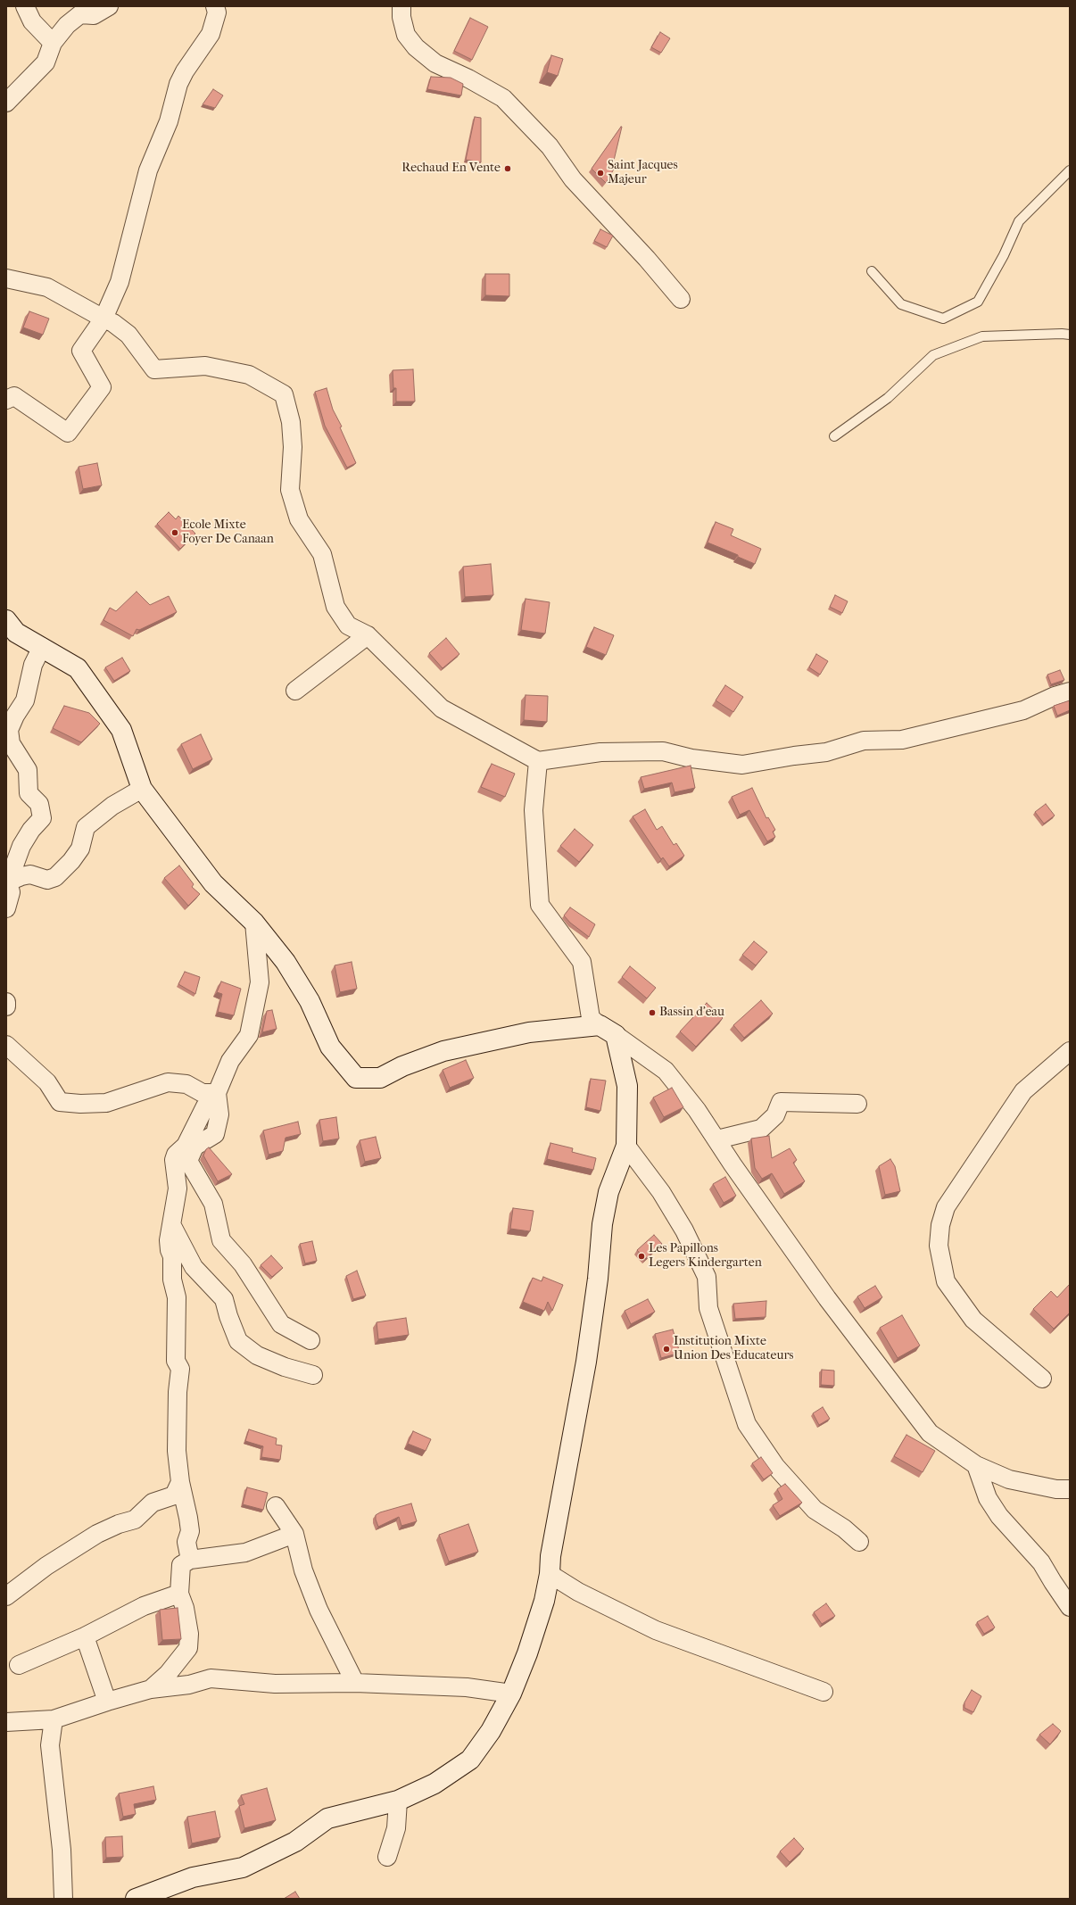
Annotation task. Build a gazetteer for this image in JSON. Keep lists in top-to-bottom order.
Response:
{
  "places": [
    "Rechaud En Vente",
    "Saint Jacques Majeur",
    "Ecole Mixte Foyer De Canaan",
    "Bassin d'eau",
    "Les Papillons Legers Kindergarten",
    "Institution Mixte Union Des Educateurs"
  ]
}
